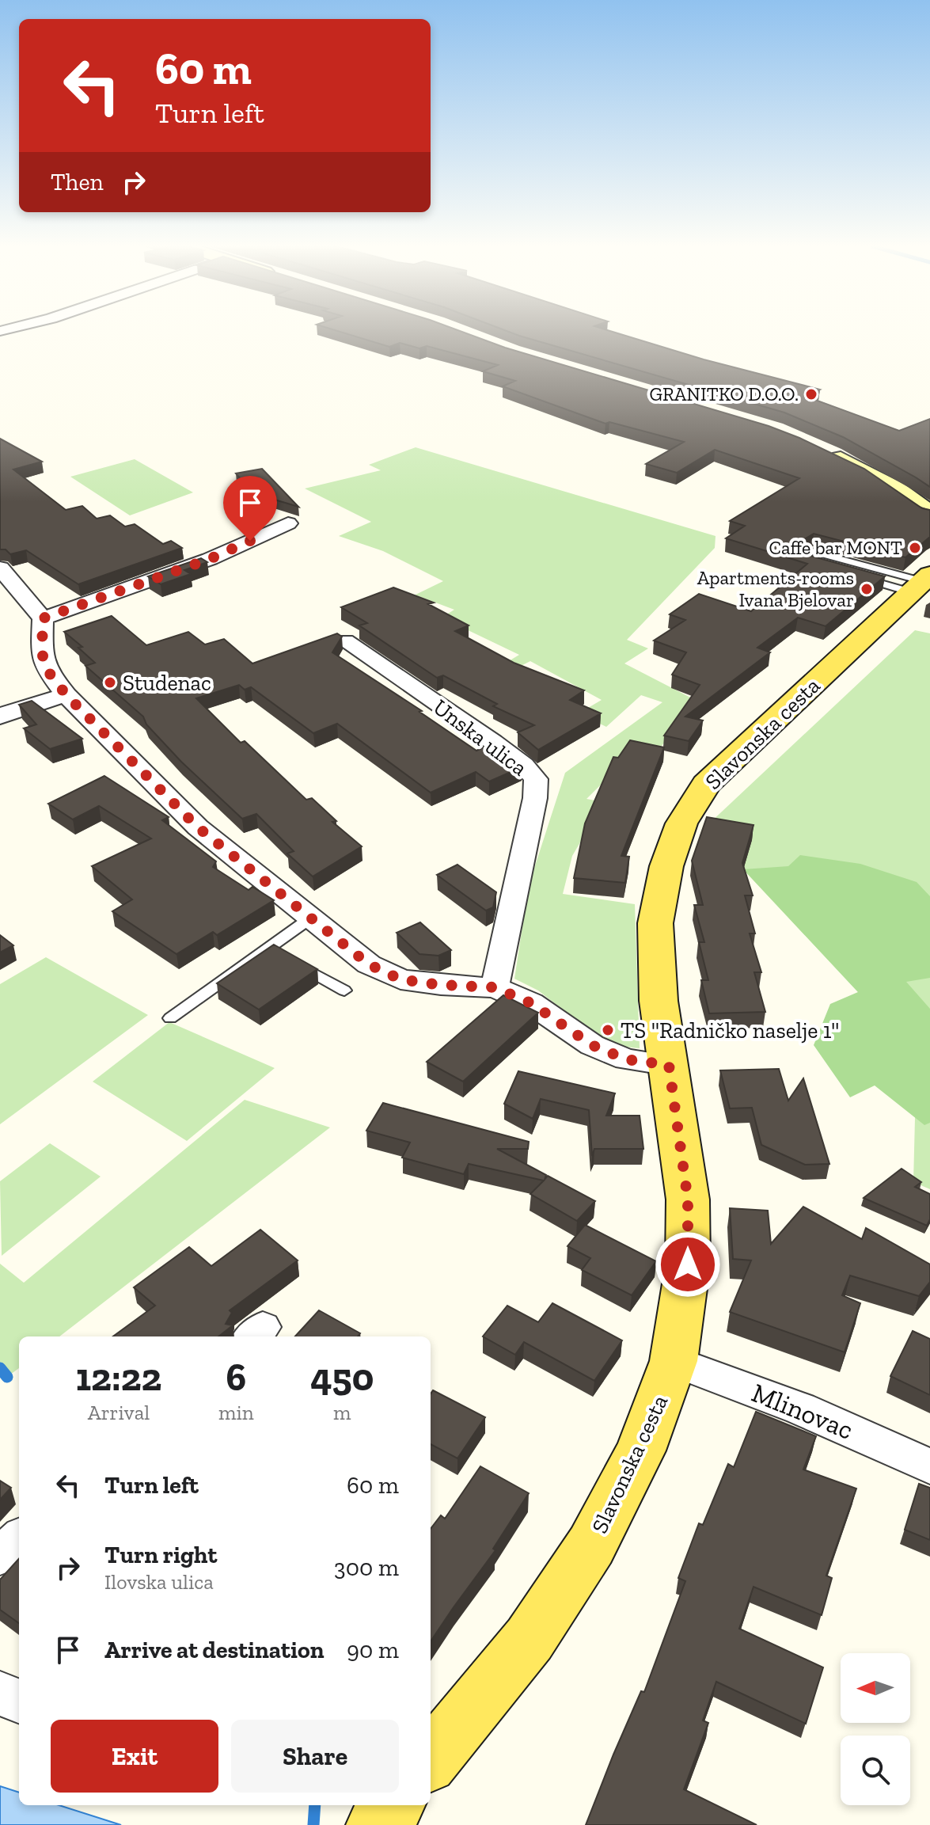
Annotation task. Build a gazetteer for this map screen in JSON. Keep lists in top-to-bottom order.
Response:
{
  "streets": {
    "main road": ["Slavonska cesta"],
    "street": ["Unska ulica", "Mlinovac"]
  },
  "crossings": [
    ["Slavonska cesta", "Mlinovac"]
  ],
  "places": [
    "GRANITKO D.O.O.",
    "Caffe bar MONT",
    "Apartments-rooms Ivana Bjelovar",
    "Studenac",
    "TS \"Radničko naselje 1\""
  ],
  "north": "left",
  "page": {
    "turn": ["60 m", "Turn left"],
    "then": "Then",
    "eta": [
      "12:22",
      "Arrival",
      "6",
      "min",
      "450",
      "m"
    ],
    "list": [
      {
        "name": "Turn left",
        "value": "60 m"
      },
      {
        "name": "Turn right",
        "note": "Ilovska ulica",
        "value": "300 m"
      },
      {
        "name": "Arrive at destination",
        "value": "90 m"
      }
    ],
    "buttons": ["Exit", "Share"]
  }
}
